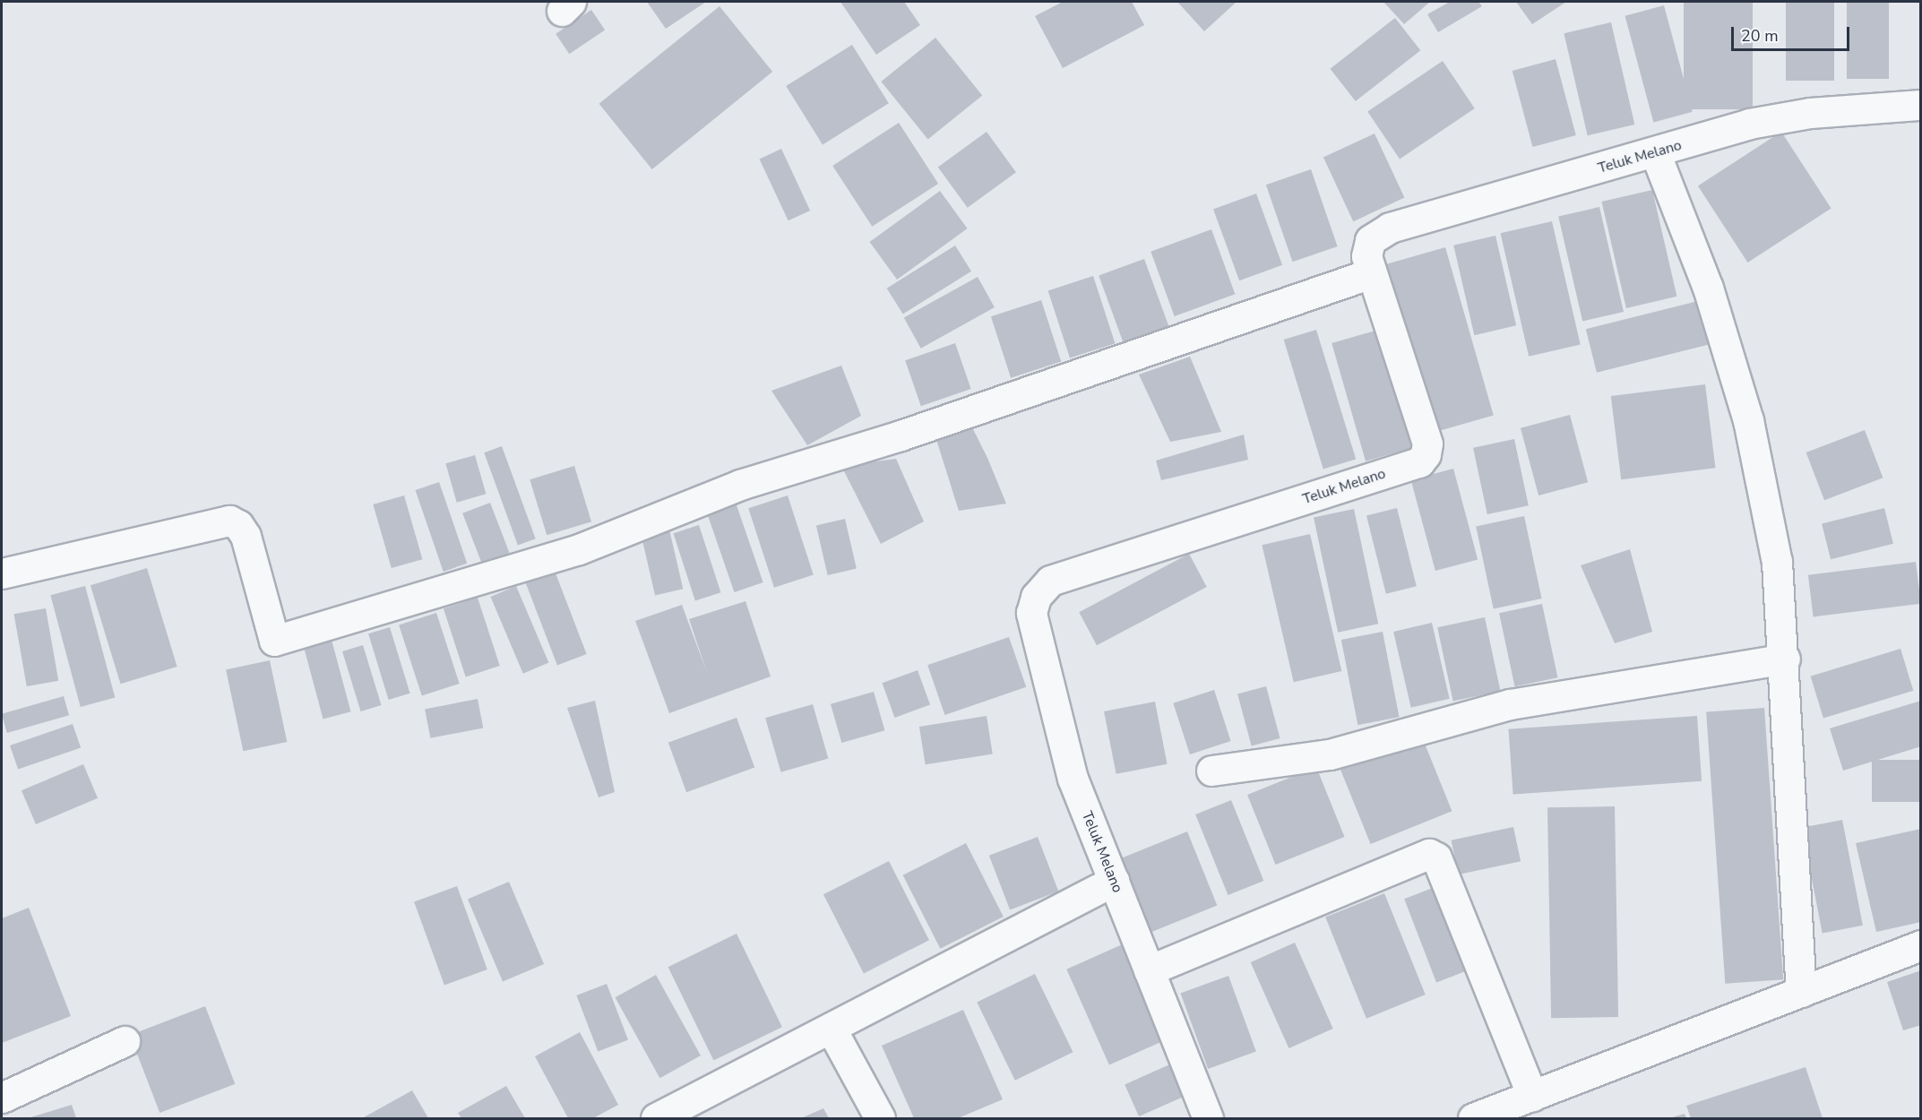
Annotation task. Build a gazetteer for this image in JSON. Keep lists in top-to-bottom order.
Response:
{
  "streets": {
    "street": ["Teluk Melano"]
  },
  "scale_bar": "20 m"
}
